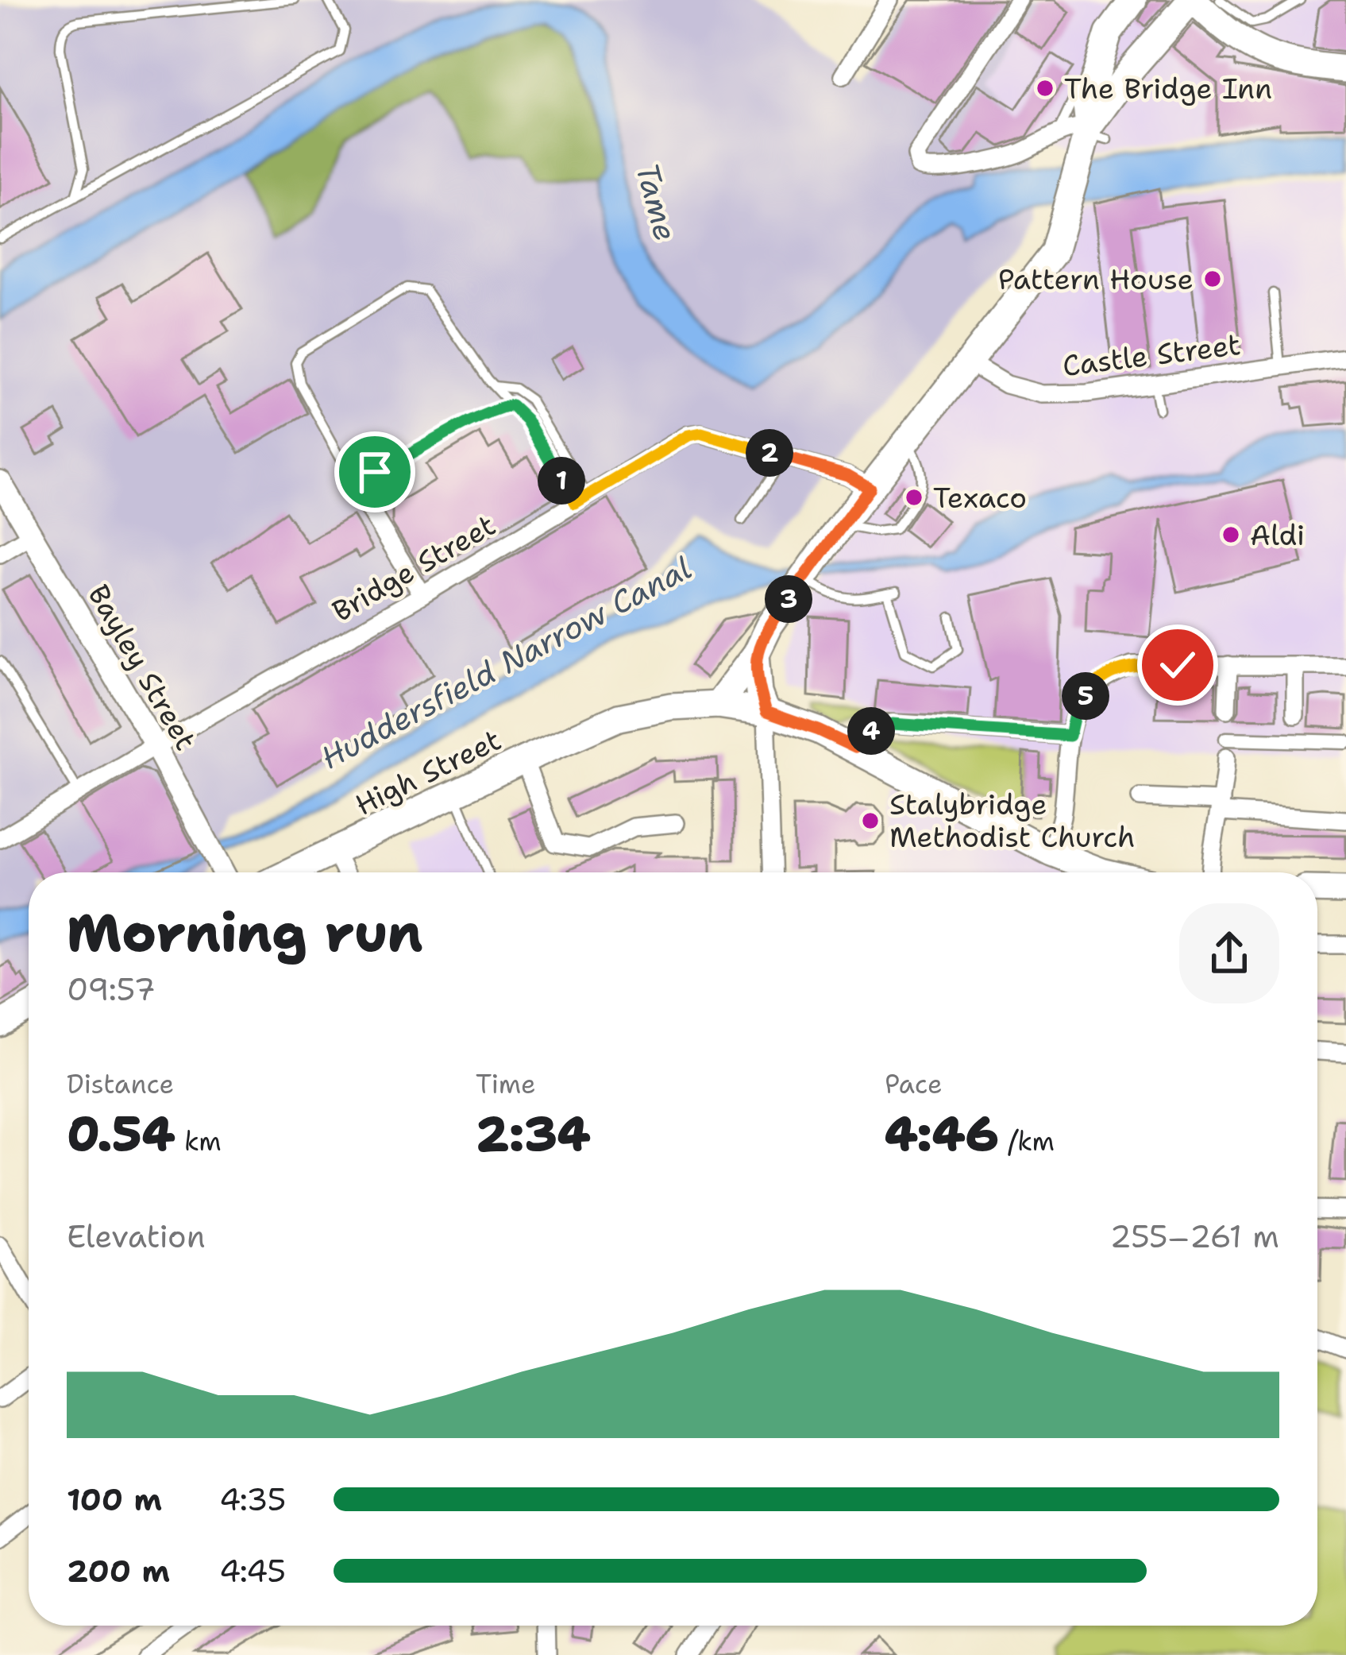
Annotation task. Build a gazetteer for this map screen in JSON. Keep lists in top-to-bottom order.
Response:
{
  "streets": {
    "main road": ["High Street"],
    "street": ["Castle Street", "Bridge Street", "Bayley Street"]
  },
  "crossings": [
    ["Bridge Street", "Bayley Street"]
  ],
  "water": ["Tame", "Huddersfield Narrow Canal"],
  "places": [
    "The Bridge Inn",
    "Pattern House",
    "Texaco",
    "Aldi",
    "Stalybridge Methodist Church"
  ],
  "page": {
    "pins": [
      "2",
      "1",
      "3",
      "5",
      "4"
    ],
    "heading": ["Morning run", "09:57"],
    "stats": [
      ["Distance", "0.54 km"],
      ["Time", "2:34"],
      ["Pace", "4:46 /km"]
    ],
    "chart": ["Elevation", "255–261 m"],
    "list": [
      {
        "name": "100 m",
        "note": "4:35"
      },
      {
        "name": "200 m",
        "note": "4:45"
      }
    ]
  }
}
